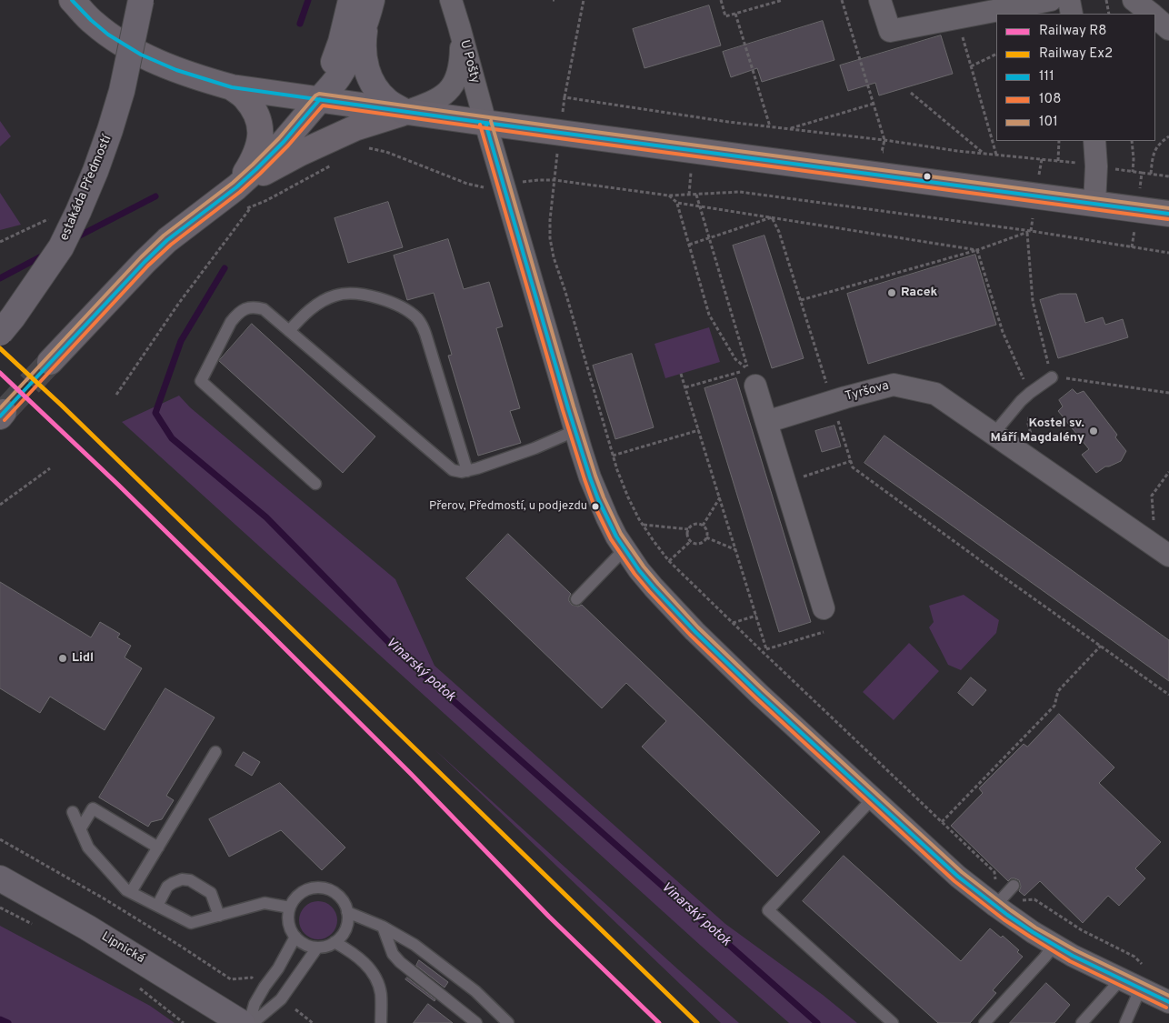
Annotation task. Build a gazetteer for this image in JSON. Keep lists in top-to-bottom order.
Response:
{
  "streets": {
    "main road": ["estakáda Předmostí", "Lipnická"],
    "street": ["U Pošty", "Tyršova"]
  },
  "water": ["Vinarský potok"],
  "places": [
    "Racek",
    "Kostel sv. Máří Magdalény",
    "Přerov, Předmostí, u podjezdu",
    "Lidl"
  ],
  "lines": [
    "transit line 111",
    "transit line 101",
    "transit line 108",
    "rail line Ex2",
    "rail line R8"
  ],
  "legend": [
    "Railway R8",
    "Railway Ex2",
    "111",
    "108",
    "101"
  ]
}
